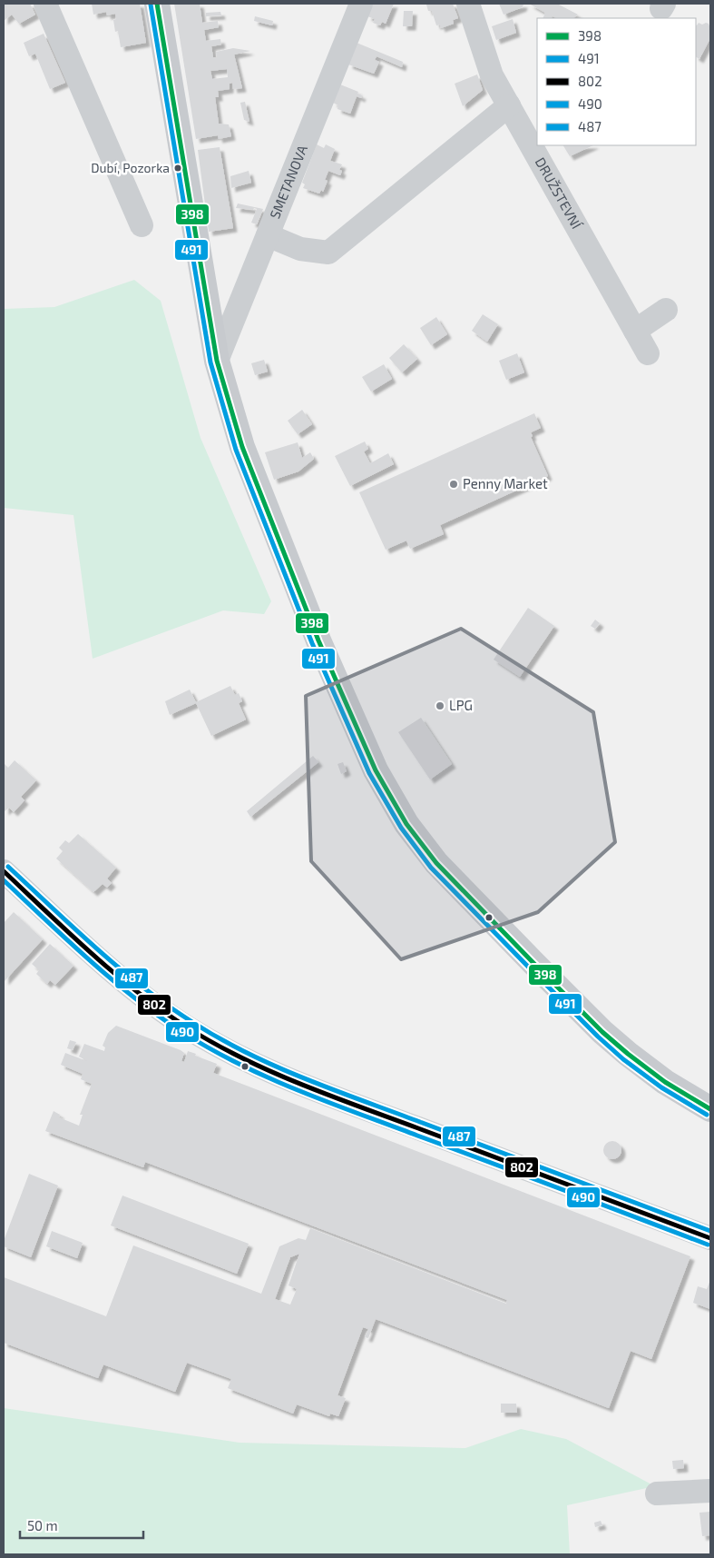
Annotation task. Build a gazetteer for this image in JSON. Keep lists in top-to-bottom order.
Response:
{
  "streets": {
    "street": ["SMETANOVA", "DRUŽSTEVNÍ"]
  },
  "places": ["Dubí, Pozorka", "Penny Market", "LPG"],
  "lines": [
    "transit line 398",
    "transit line 491",
    "transit line 487",
    "transit line 802",
    "transit line 490"
  ],
  "legend": [
    "398",
    "491",
    "802",
    "490",
    "487"
  ],
  "scale_bar": "50 m"
}
